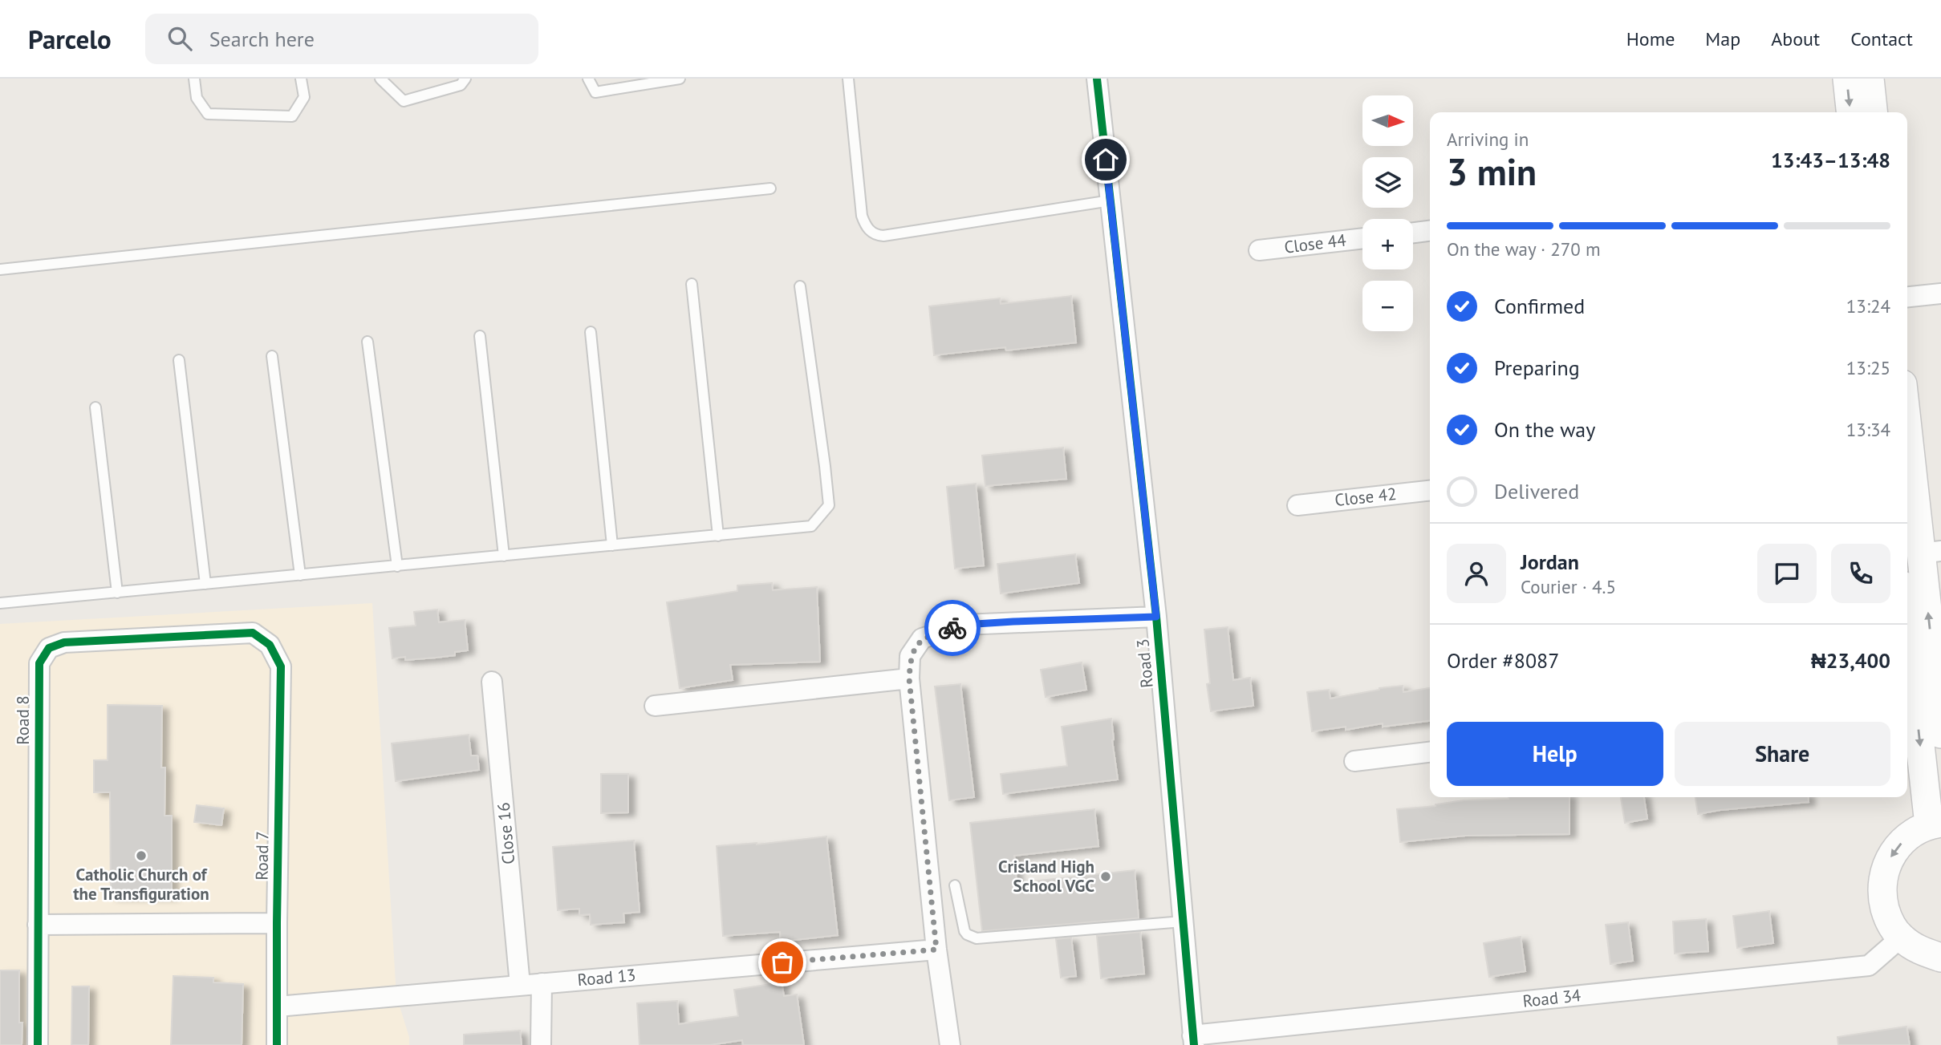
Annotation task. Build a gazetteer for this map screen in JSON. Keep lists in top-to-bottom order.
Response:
{
  "streets": {
    "street": [
      "Close 44",
      "Close 42",
      "Road 3",
      "Road 8",
      "Close 16",
      "Road 7",
      "Road 13",
      "Road 34"
    ]
  },
  "crossings": [
    ["Road 3", "Road 34"],
    ["Road 8", "Road 7"],
    ["Close 16", "Road 13"],
    ["Road 7", "Road 13"]
  ],
  "places": ["Catholic Church of the Transfiguration", "Crisland High School VGC"],
  "north": "right",
  "page": {
    "header": "Parcelo",
    "search": "Search here",
    "nav": [
      "Home",
      "Map",
      "About",
      "Contact"
    ],
    "map_buttons": ["+", "−"],
    "heading": ["3 min", "Arriving in", "13:43–13:48"],
    "panel": [
      "Jordan",
      "Courier · 4.5",
      "Order #8087",
      "₦23,400"
    ],
    "bar": "On the way · 270 m",
    "list": [
      ["Confirmed", "13:24"],
      ["Preparing", "13:25"],
      ["On the way", "13:34"],
      "Delivered"
    ],
    "buttons": ["Help", "Share"]
  }
}
